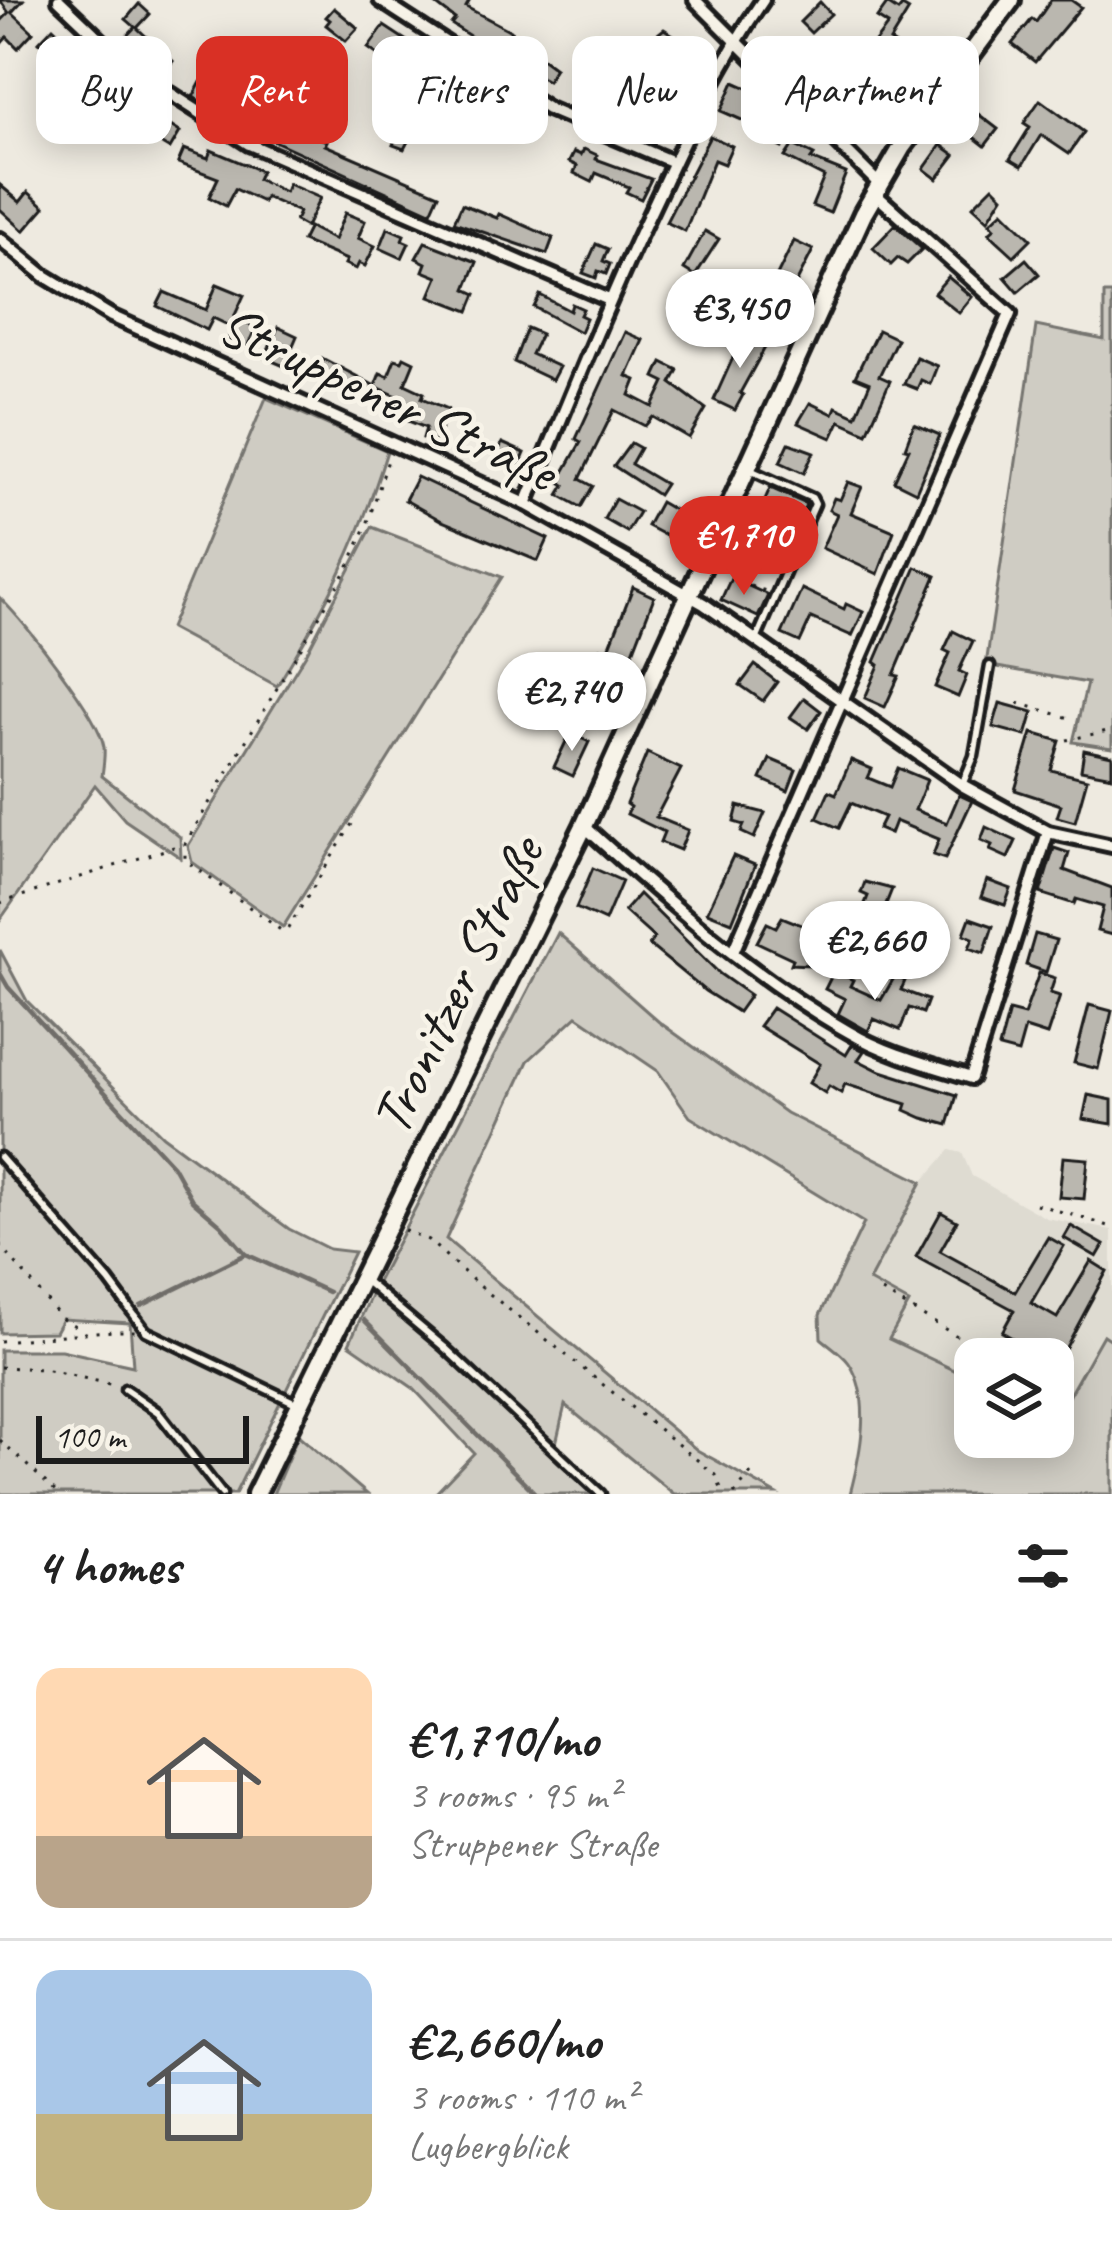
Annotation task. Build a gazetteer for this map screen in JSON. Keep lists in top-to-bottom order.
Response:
{
  "streets": {
    "street": ["Struppener Straße", "Tronitzer Straße"]
  },
  "crossings": [
    ["Struppener Straße", "Tronitzer Straße"]
  ],
  "scale_bar": "100 m",
  "page": {
    "chip": [
      "Buy",
      "Rent",
      "Filters",
      "New",
      "Apartment"
    ],
    "price": [
      "€3,450",
      "€1,710",
      "€2,740",
      "€2,660"
    ],
    "scale": "100 m",
    "heading": "4 homes",
    "list": [
      {
        "name": "€1,710/mo",
        "note": "3 rooms · 95 m² · Struppener Straße"
      },
      {
        "name": "€2,660/mo",
        "note": "3 rooms · 110 m² · Lugbergblick"
      }
    ]
  }
}
